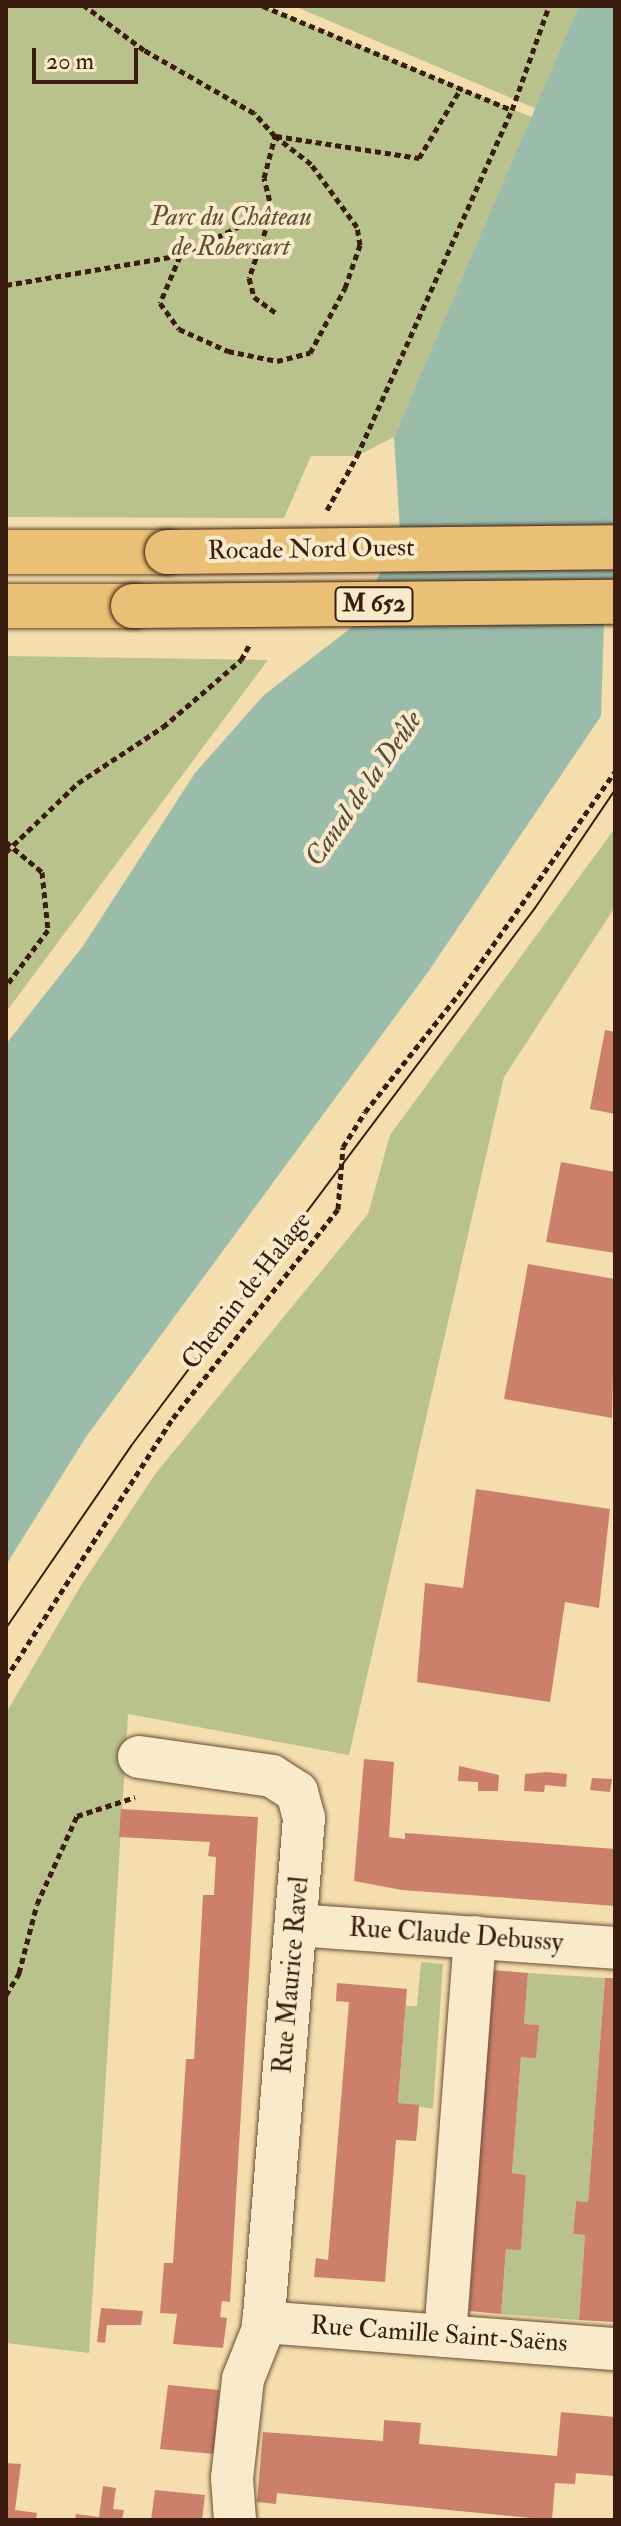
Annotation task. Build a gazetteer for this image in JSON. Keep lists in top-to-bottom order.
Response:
{
  "streets": {
    "highway": ["Rocade Nord Ouest", "M 652"],
    "street": ["Rue Claude Debussy", "Rue Maurice Ravel", "Rue Camille Saint-Saëns"],
    "path": ["Chemin de Halage"]
  },
  "crossings": [
    ["Rue Claude Debussy", "Rue Maurice Ravel"],
    ["Rue Maurice Ravel", "Rue Camille Saint-Saëns"]
  ],
  "water": ["Canal de la Deûle"],
  "parks": ["Parc du Château de Robersart"],
  "scale_bar": "20 m"
}
